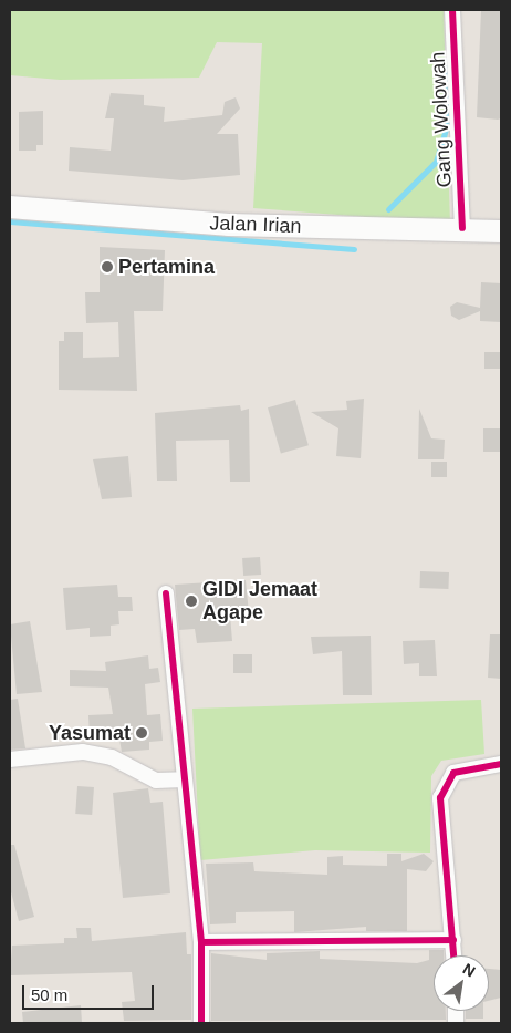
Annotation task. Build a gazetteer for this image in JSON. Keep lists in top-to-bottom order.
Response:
{
  "streets": {
    "main road": ["Jalan Irian"],
    "street": ["Gang Wolowah"]
  },
  "crossings": [
    ["Gang Wolowah", "Jalan Irian"]
  ],
  "places": ["Pertamina", "GIDI Jemaat Agape", "Yasumat"],
  "scale_bar": "50 m",
  "north": "top right"
}
